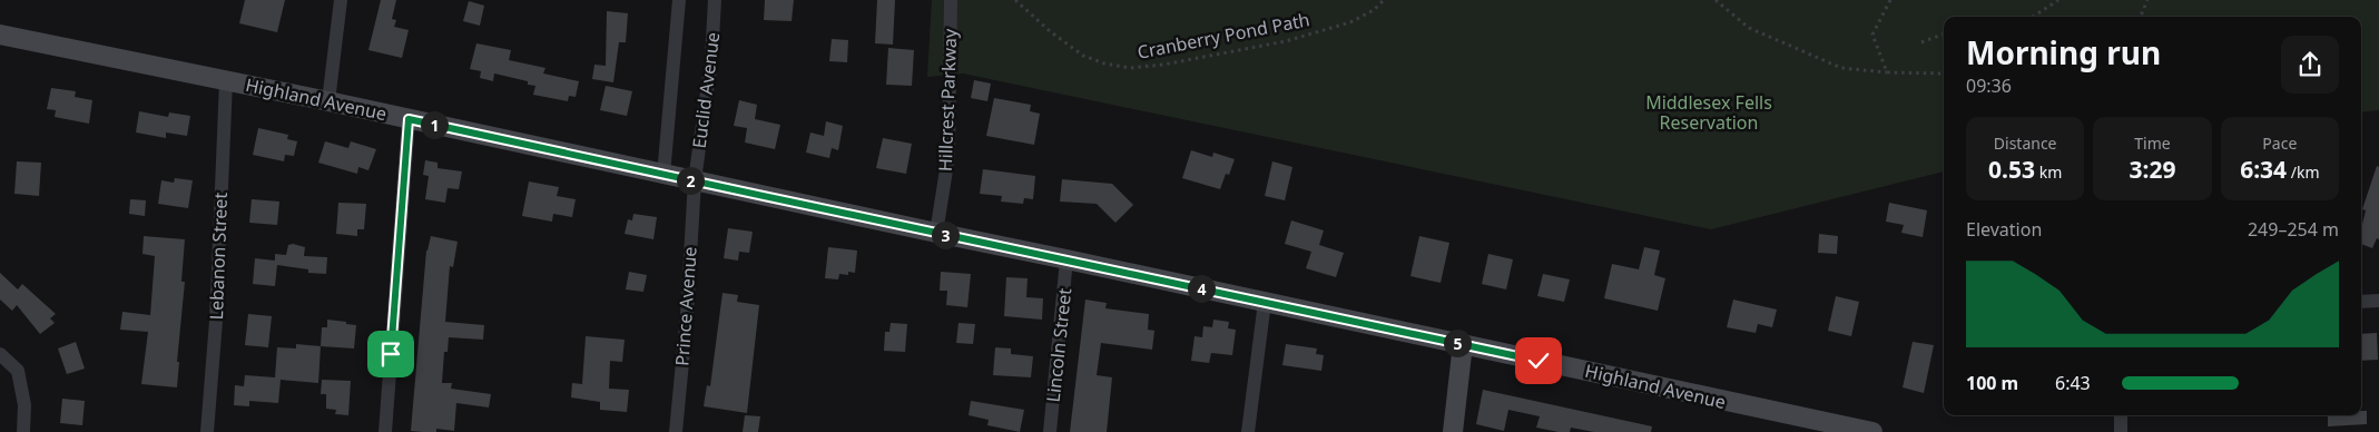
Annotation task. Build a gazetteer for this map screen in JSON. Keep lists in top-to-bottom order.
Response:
{
  "streets": {
    "main road": ["Highland Avenue"],
    "street": [
      "Euclid Avenue",
      "Hillcrest Parkway",
      "Lebanon Street",
      "Prince Avenue",
      "Lincoln Street"
    ],
    "path": ["Cranberry Pond Path"]
  },
  "crossings": [
    ["Euclid Avenue", "Highland Avenue"],
    ["Euclid Avenue", "Prince Avenue"],
    ["Highland Avenue", "Hillcrest Parkway"],
    ["Highland Avenue", "Lebanon Street"],
    ["Highland Avenue", "Prince Avenue"],
    ["Highland Avenue", "Lincoln Street"]
  ],
  "parks": ["Middlesex Fells Reservation"],
  "page": {
    "heading": ["Morning run", "09:36"],
    "pins": [
      "1",
      "2",
      "3",
      "4",
      "5"
    ],
    "stats": [
      ["Distance", "0.53 km"],
      ["Time", "3:29"],
      ["Pace", "6:34 /km"]
    ],
    "chart": ["Elevation", "249–254 m"],
    "list": [
      {
        "name": "100 m",
        "note": "6:43"
      }
    ]
  }
}
